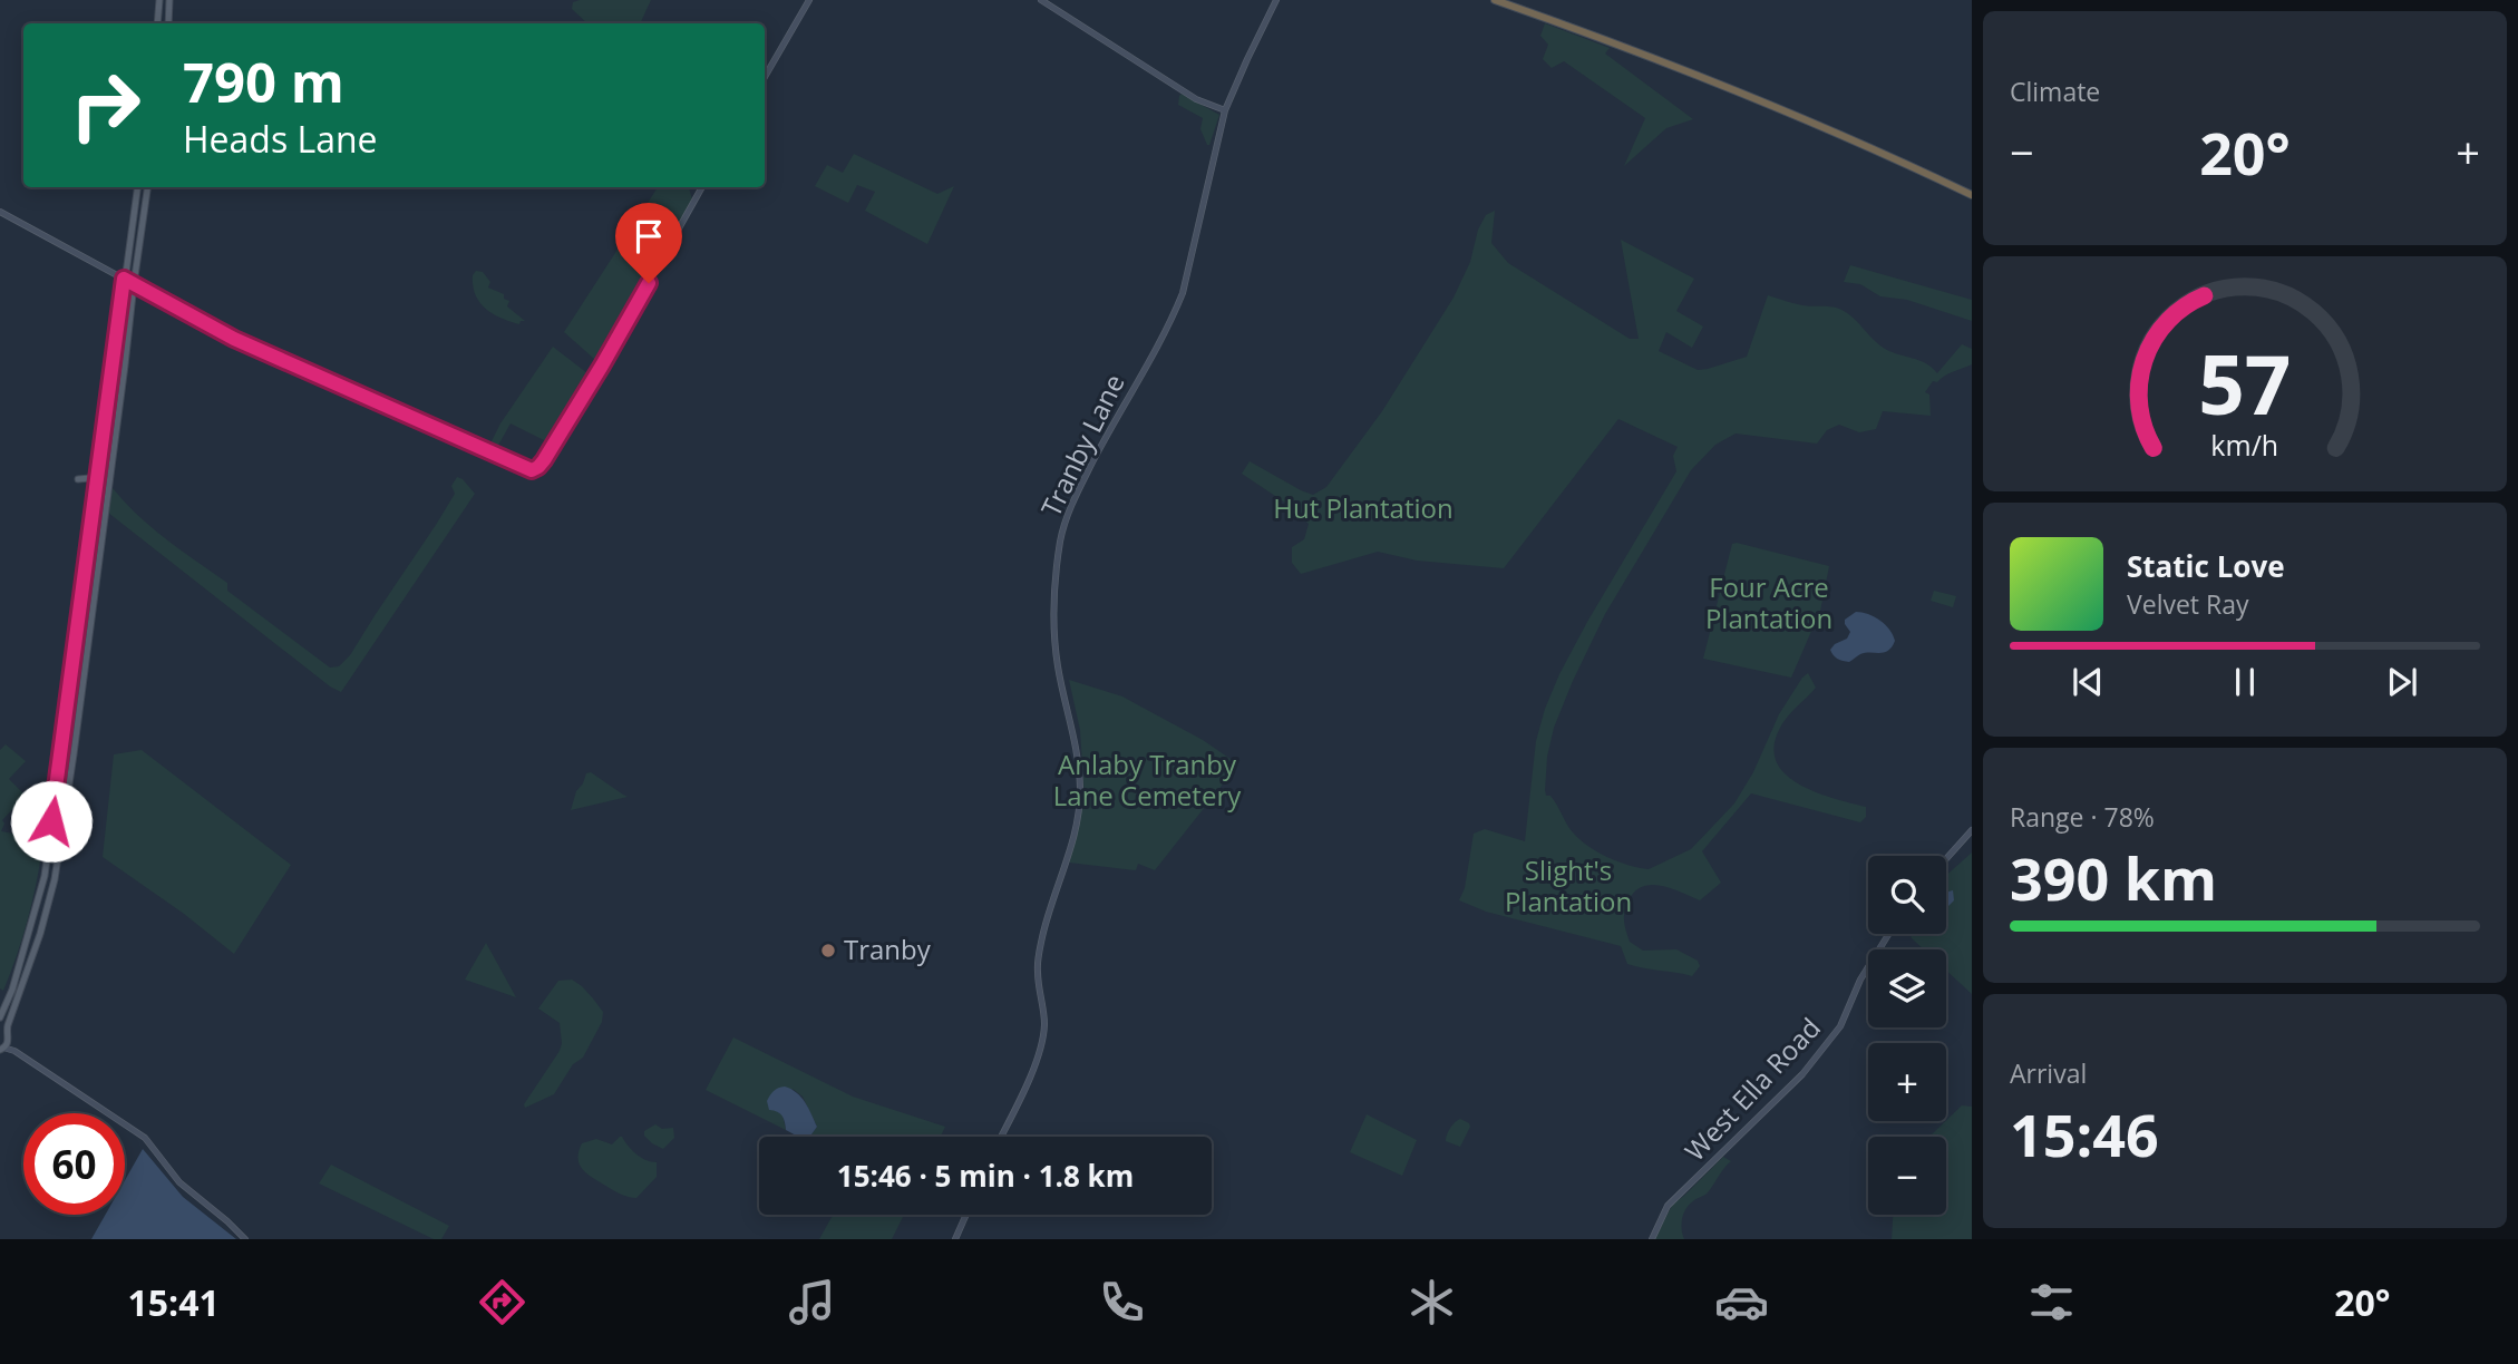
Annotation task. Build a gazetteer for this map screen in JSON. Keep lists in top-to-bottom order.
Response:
{
  "streets": {
    "street": ["Tranby Lane", "West Ella Road"]
  },
  "parks": [
    "Hut Plantation",
    "Four Acre Plantation",
    "Anlaby Tranby Lane Cemetery",
    "Slight's Plantation"
  ],
  "places": ["Tranby"],
  "page": {
    "tile": [
      "Climate",
      ["Range · 78%", "390 km"],
      ["Arrival", "15:46"]
    ],
    "turn": ["790 m", "Heads Lane"],
    "heat": ["−", "20°", "+"],
    "song": ["Static Love", "Velvet Ray"],
    "map_buttons": ["+", "−"],
    "limit": "60",
    "trip": "15:46 · 5 min · 1.8 km",
    "tabs": ["15:41", "20°"],
    "gauge": ["57", "km/h"]
  }
}
